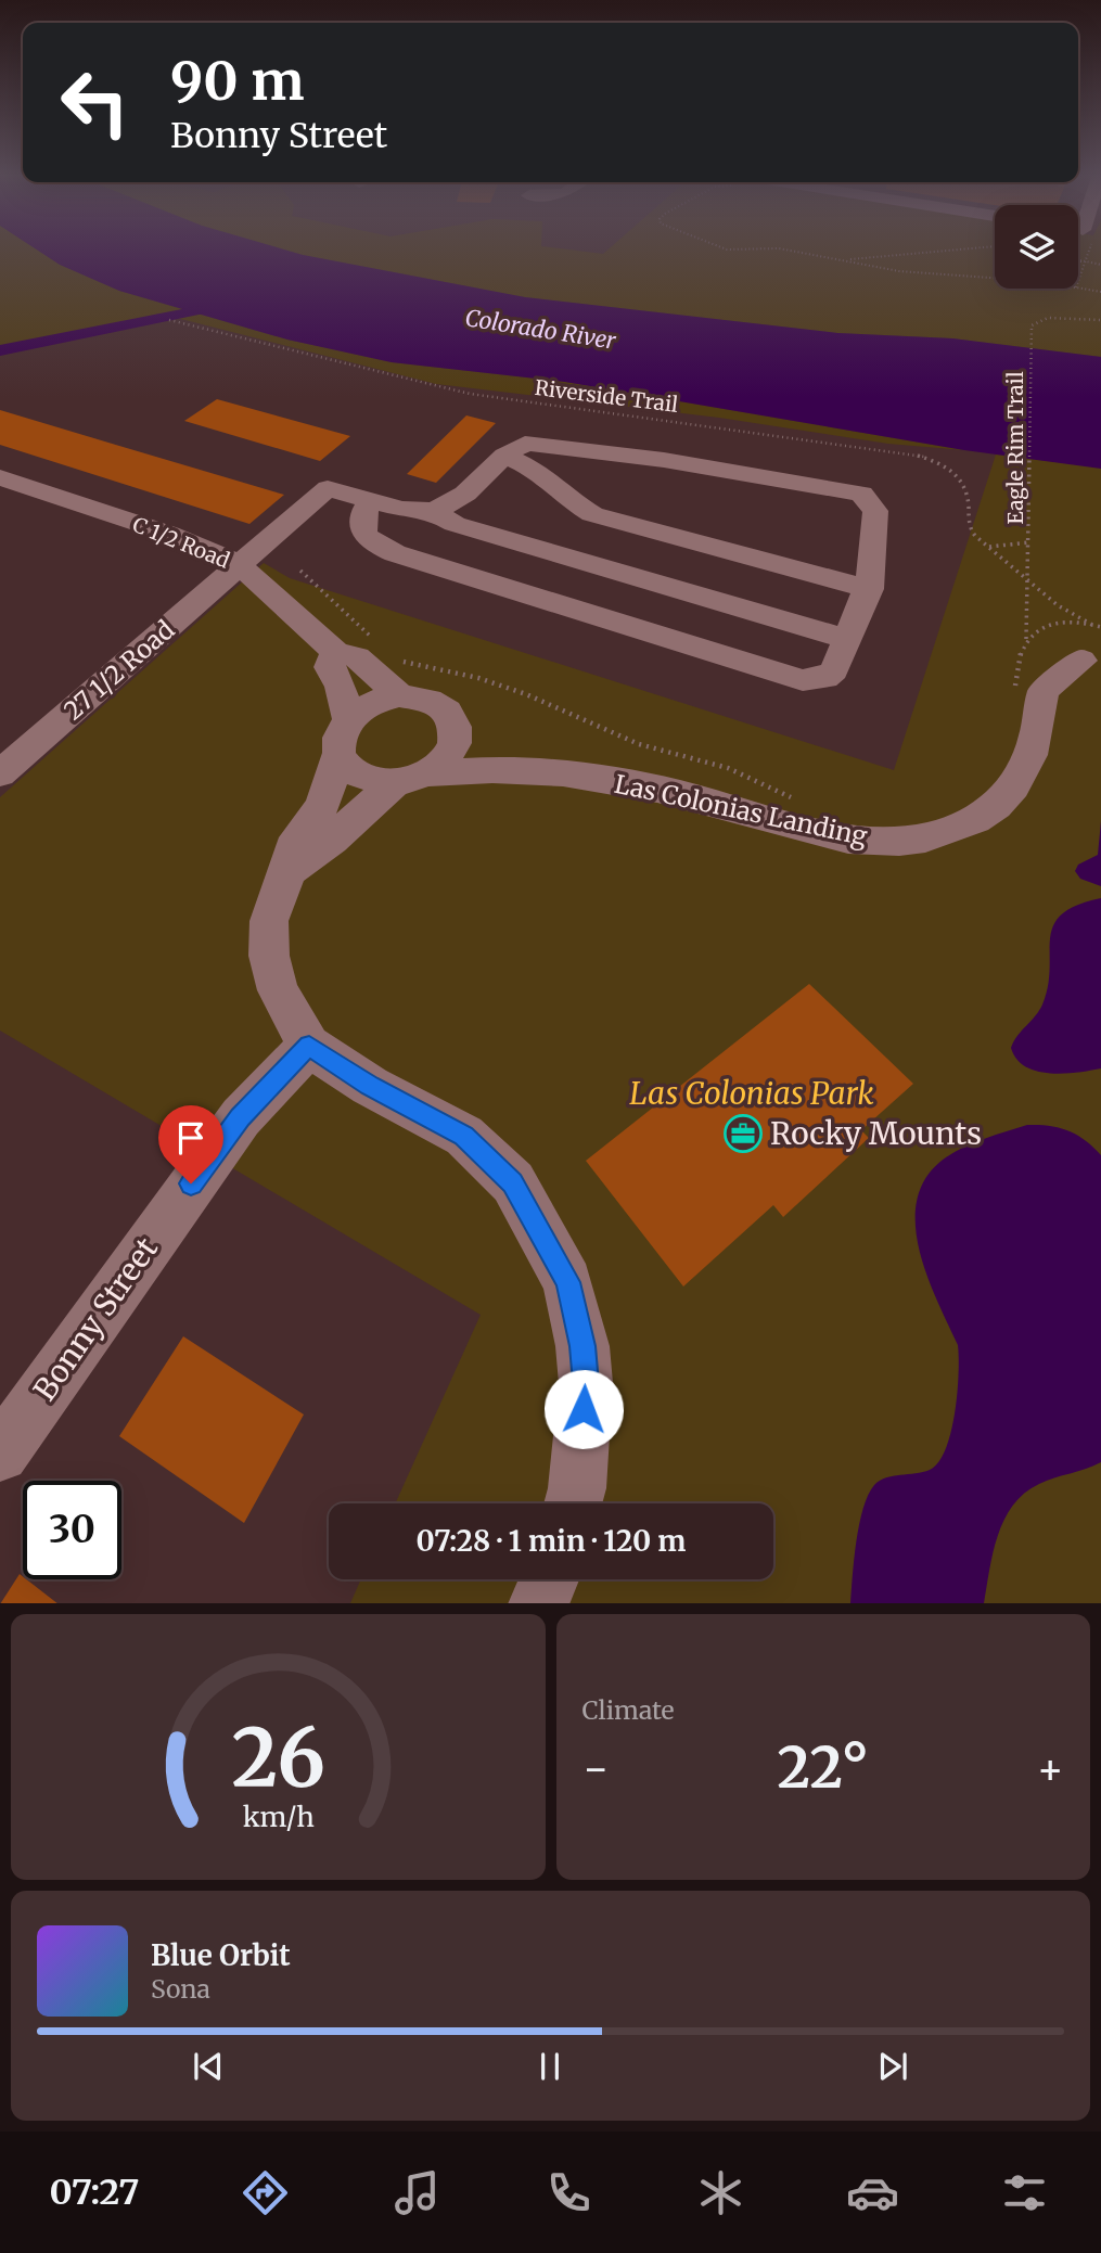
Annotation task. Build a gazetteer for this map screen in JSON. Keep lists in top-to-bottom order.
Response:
{
  "streets": {
    "street": [
      "C 1/2 Road",
      "27 1/2 Road",
      "Las Colonias Landing",
      "Bonny Street"
    ],
    "path": ["Riverside Trail", "Eagle Rim Trail"]
  },
  "crossings": [
    ["Riverside Trail", "Eagle Rim Trail"],
    ["C 1/2 Road", "27 1/2 Road"],
    ["C 1/2 Road", "Las Colonias Landing"]
  ],
  "water": ["Colorado River"],
  "parks": ["Las Colonias Park"],
  "places": {
    "office": ["Rocky Mounts"]
  },
  "page": {
    "turn": ["90 m", "Bonny Street"],
    "limit": "30",
    "trip": "07:28 · 1 min · 120 m",
    "tile": "Climate",
    "heat": ["−", "22°", "+"],
    "song": ["Blue Orbit", "Sona"],
    "tabs": "07:27",
    "gauge": ["26", "km/h"]
  }
}
